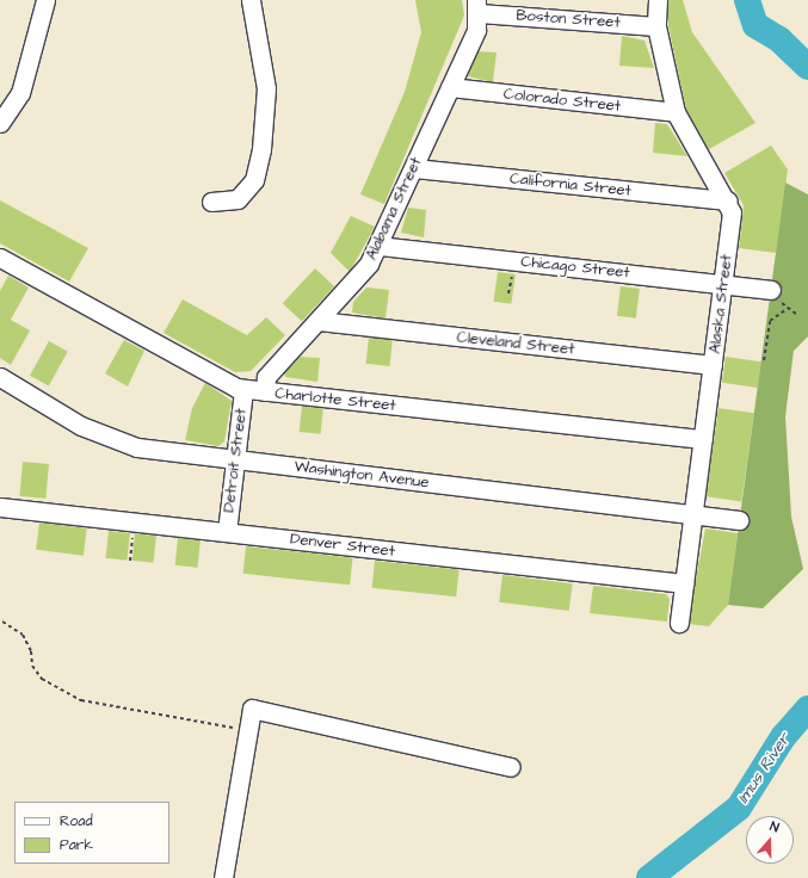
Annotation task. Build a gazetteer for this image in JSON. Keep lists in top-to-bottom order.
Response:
{
  "streets": {
    "street": [
      "Boston Street",
      "Colorado Street",
      "California Street",
      "Alabama Street",
      "Chicago Street",
      "Alaska Street",
      "Cleveland Street",
      "Charlotte Street",
      "Detroit Street",
      "Washington Avenue",
      "Denver Street"
    ]
  },
  "crossings": [
    ["Boston Street", "Alabama Street"],
    ["Boston Street", "Alaska Street"],
    ["Colorado Street", "Alabama Street"],
    ["Colorado Street", "Alaska Street"],
    ["California Street", "Alabama Street"],
    ["California Street", "Alaska Street"],
    ["Alabama Street", "Chicago Street"],
    ["Alabama Street", "Cleveland Street"],
    ["Alabama Street", "Charlotte Street"],
    ["Chicago Street", "Alaska Street"],
    ["Alaska Street", "Cleveland Street"],
    ["Alaska Street", "Charlotte Street"],
    ["Alaska Street", "Washington Avenue"],
    ["Alaska Street", "Denver Street"],
    ["Charlotte Street", "Detroit Street"],
    ["Detroit Street", "Washington Avenue"],
    ["Detroit Street", "Denver Street"]
  ],
  "water": ["Imus River"],
  "legend": ["Road", "Park"],
  "north": "top"
}
